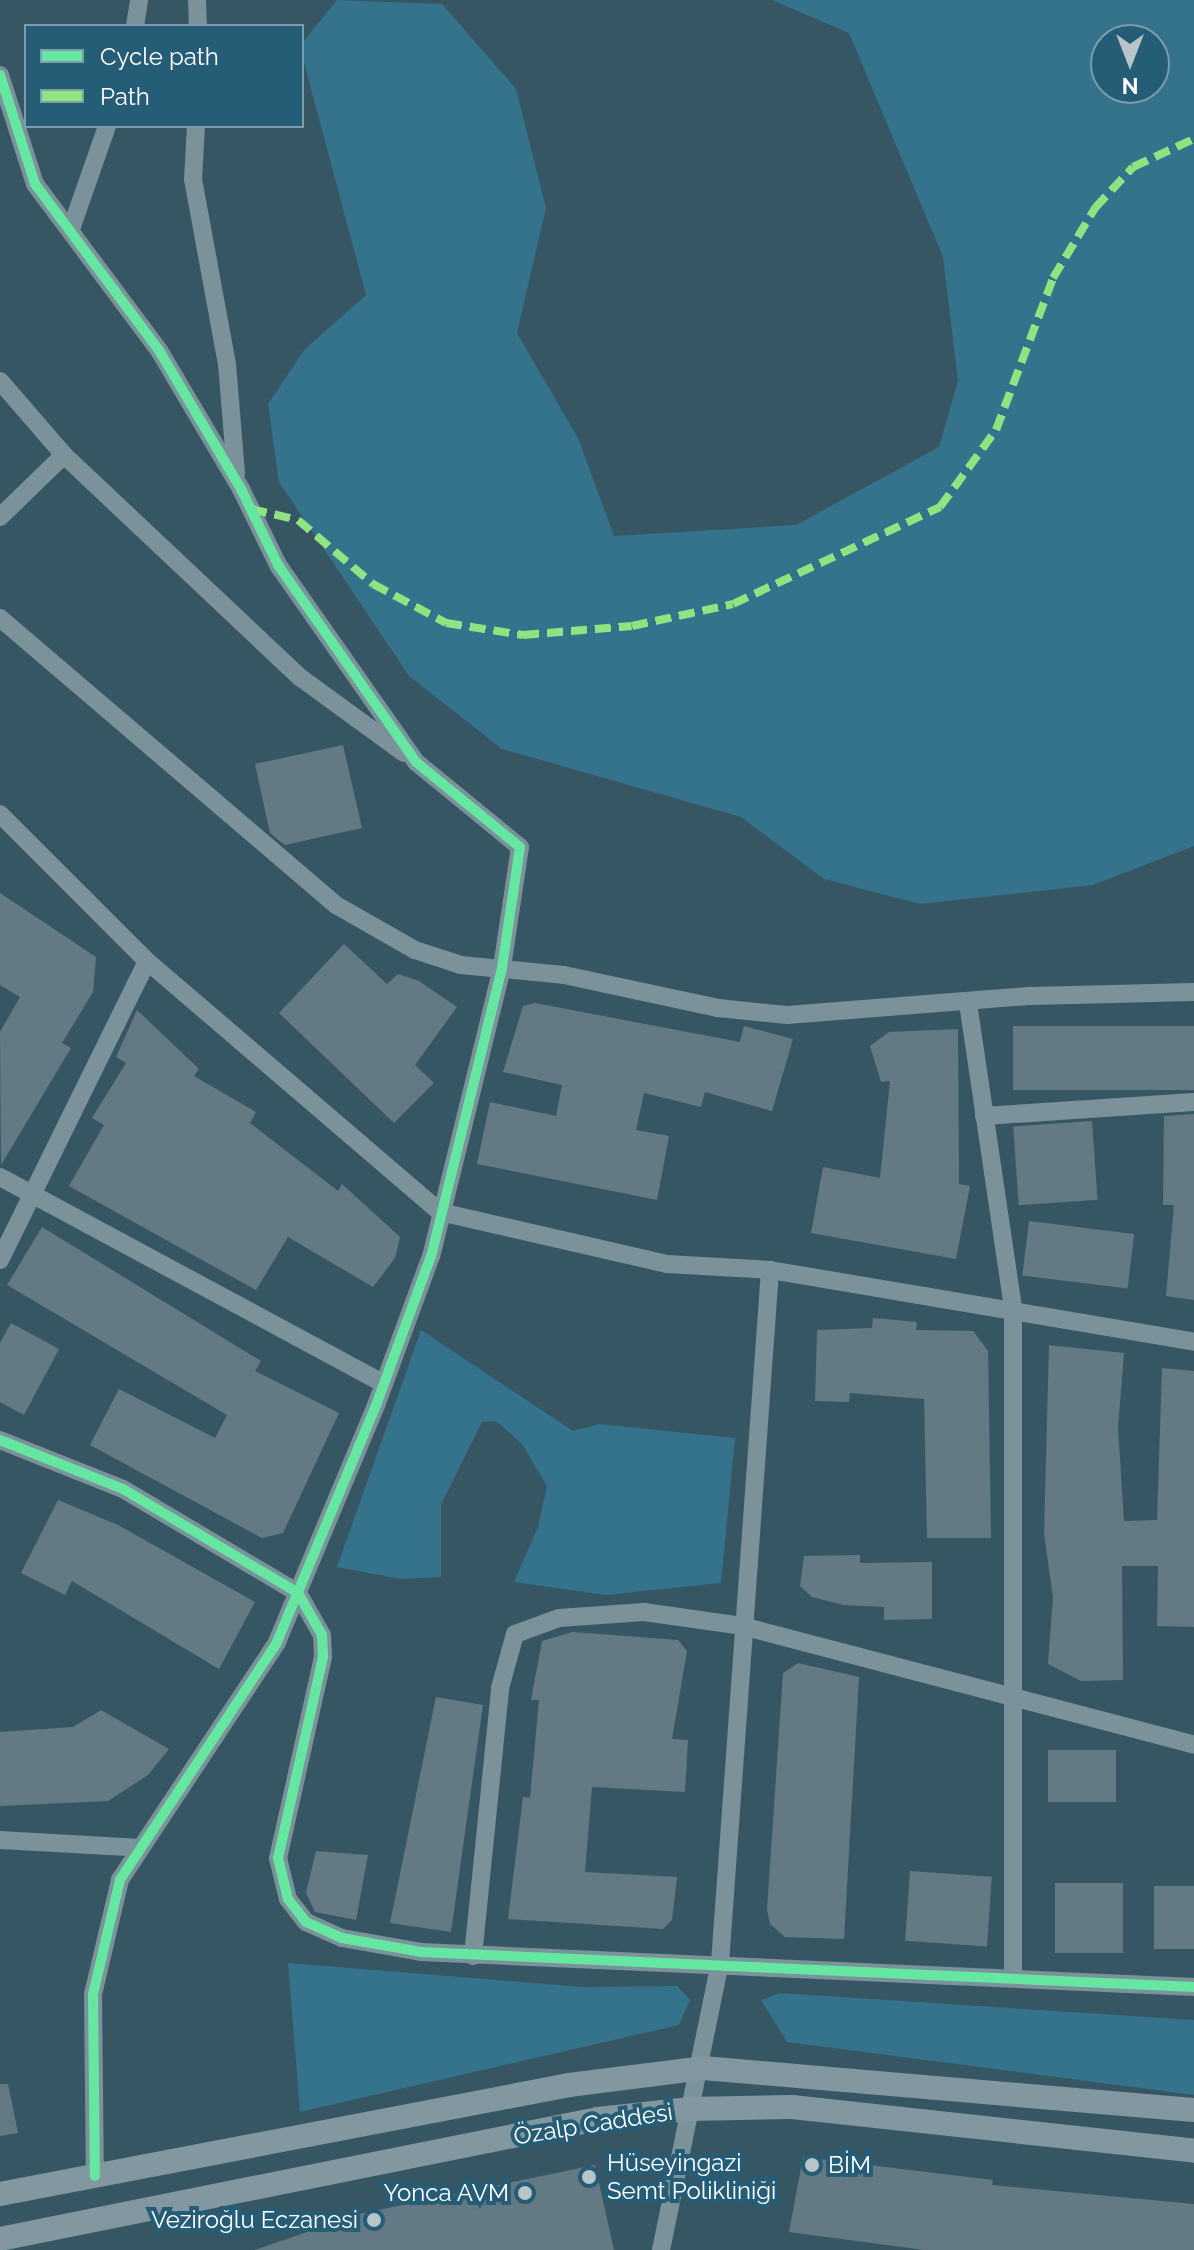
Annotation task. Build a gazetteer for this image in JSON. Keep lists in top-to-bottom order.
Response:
{
  "streets": {
    "main road": ["Özalp Caddesi"]
  },
  "places": [
    "BİM",
    "Hüseyingazi Semt Polikliniği",
    "Yonca AVM",
    "Veziroğlu Eczanesi"
  ],
  "legend": ["Cycle path", "Path"],
  "north": "bottom"
}
